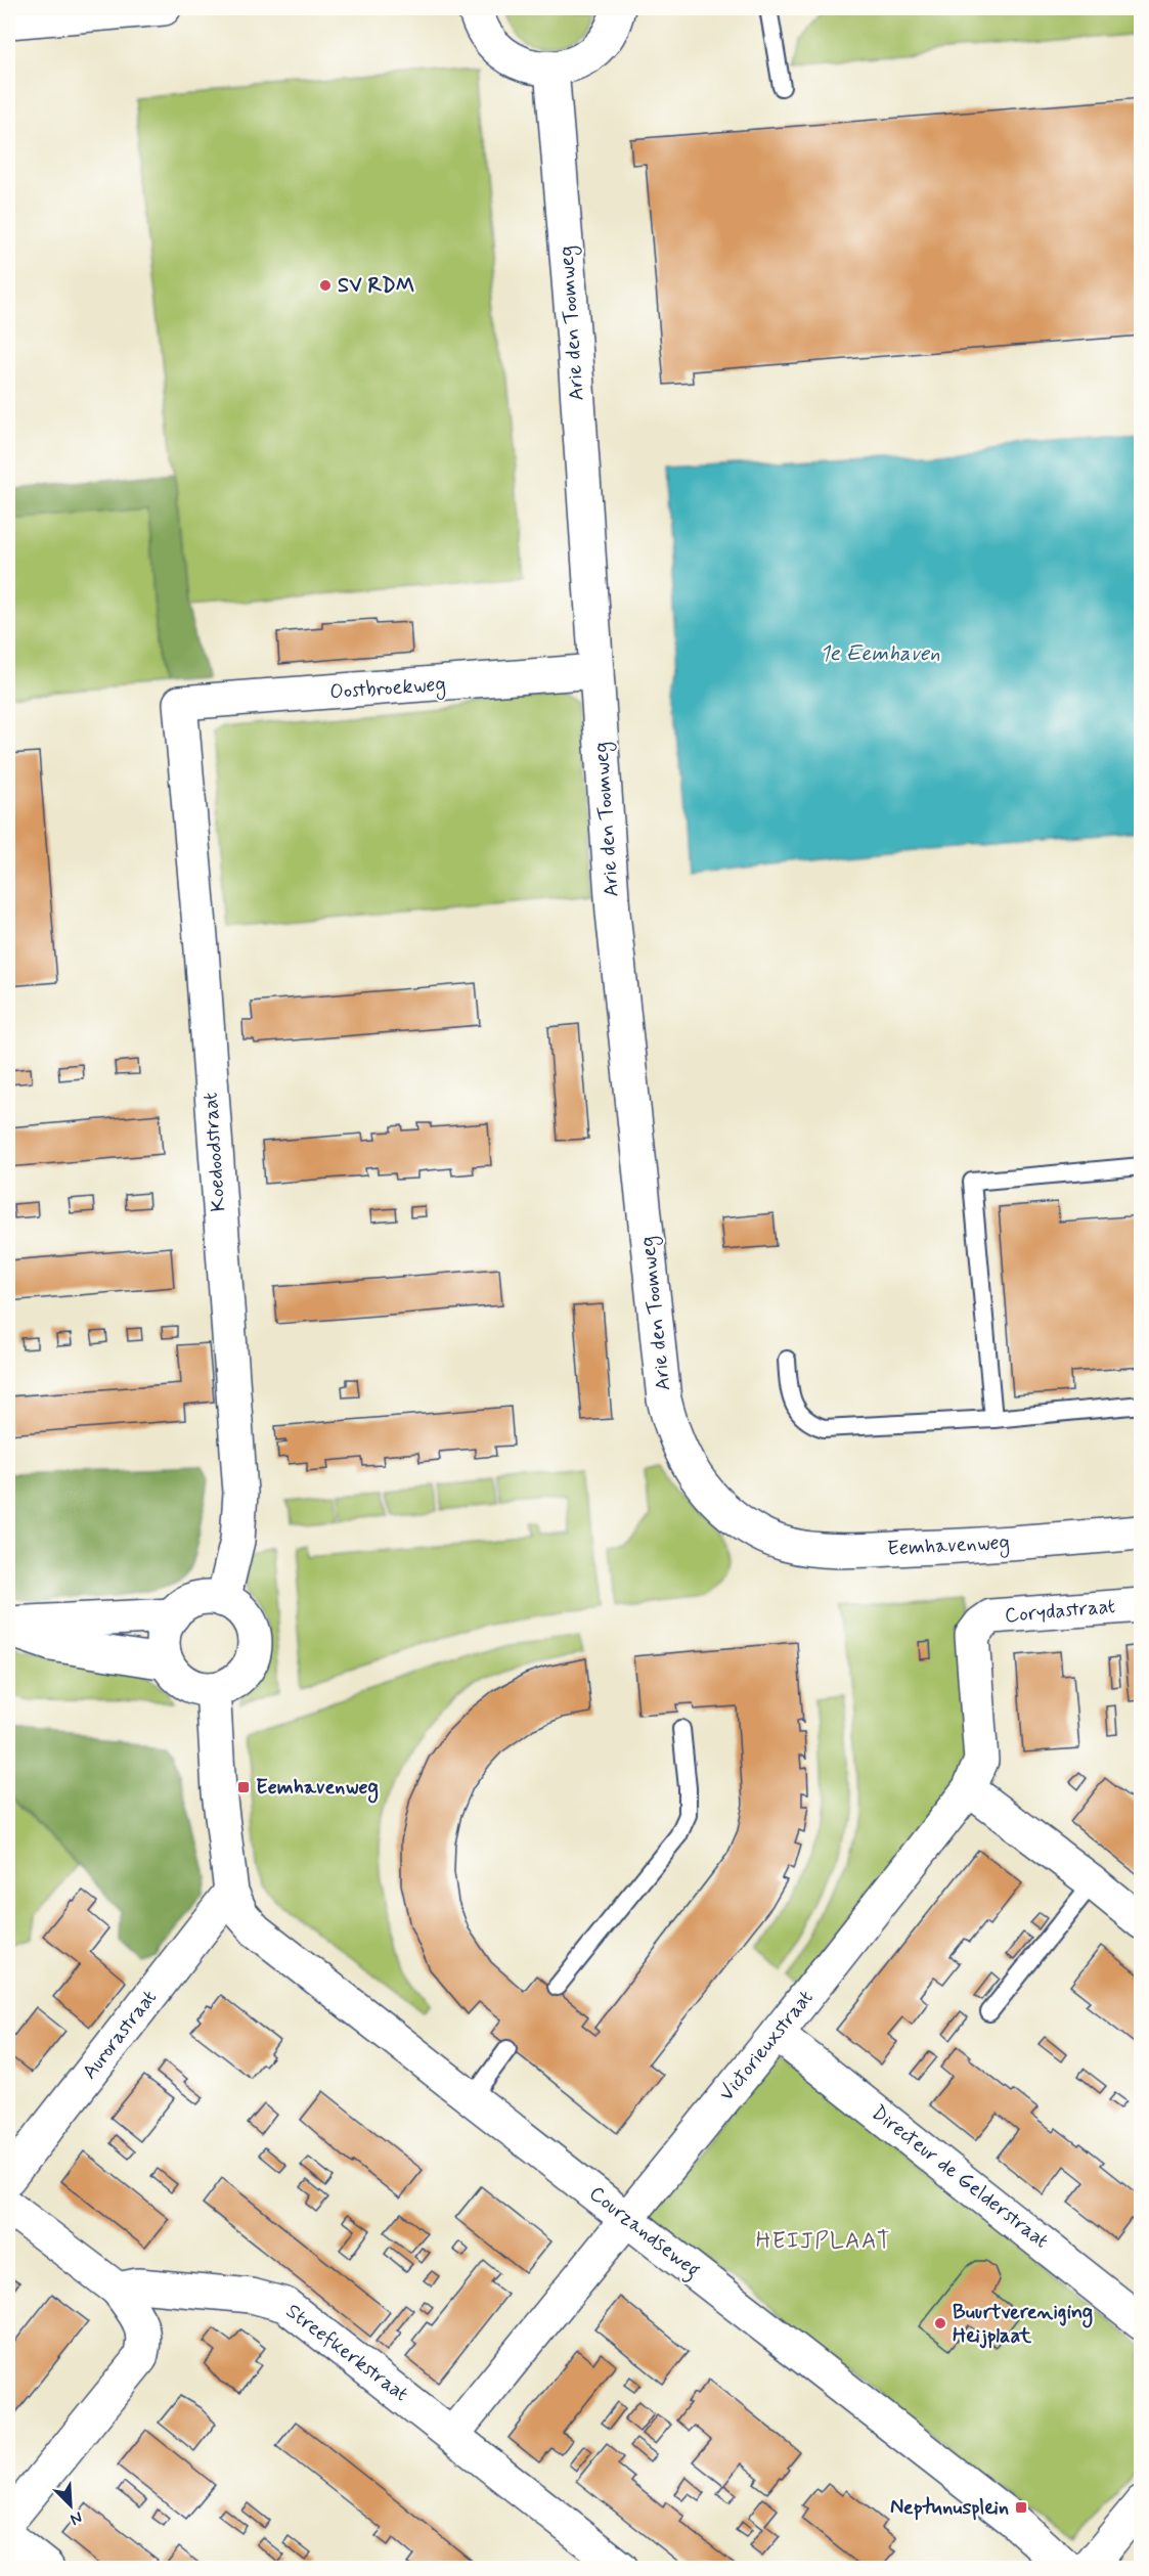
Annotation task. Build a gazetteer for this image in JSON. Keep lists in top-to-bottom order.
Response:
{
  "streets": {
    "street": [
      "Arie den Toomweg",
      "Oostbroekweg",
      "Koedoodstraat",
      "Eemhavenweg",
      "Corydastraat",
      "Aurorastraat",
      "Victorieuxstraat",
      "Directeur de Gelderstraat",
      "Courzandseweg",
      "Streefkerkstraat"
    ]
  },
  "crossings": [
    ["Arie den Toomweg", "Oostbroekweg"],
    ["Arie den Toomweg", "Eemhavenweg"],
    ["Oostbroekweg", "Koedoodstraat"],
    ["Corydastraat", "Victorieuxstraat"],
    ["Aurorastraat", "Courzandseweg"],
    ["Victorieuxstraat", "Directeur de Gelderstraat"],
    ["Victorieuxstraat", "Courzandseweg"],
    ["Victorieuxstraat", "Streefkerkstraat"]
  ],
  "districts": ["HEIJPLAAT"],
  "water": ["1e Eemhaven"],
  "places": {
    "other": ["SV RDM", "Buurtvereniging Heijplaat"],
    "transit": ["Eemhavenweg", "Neptunusplein"]
  },
  "north": "bottom right"
}
